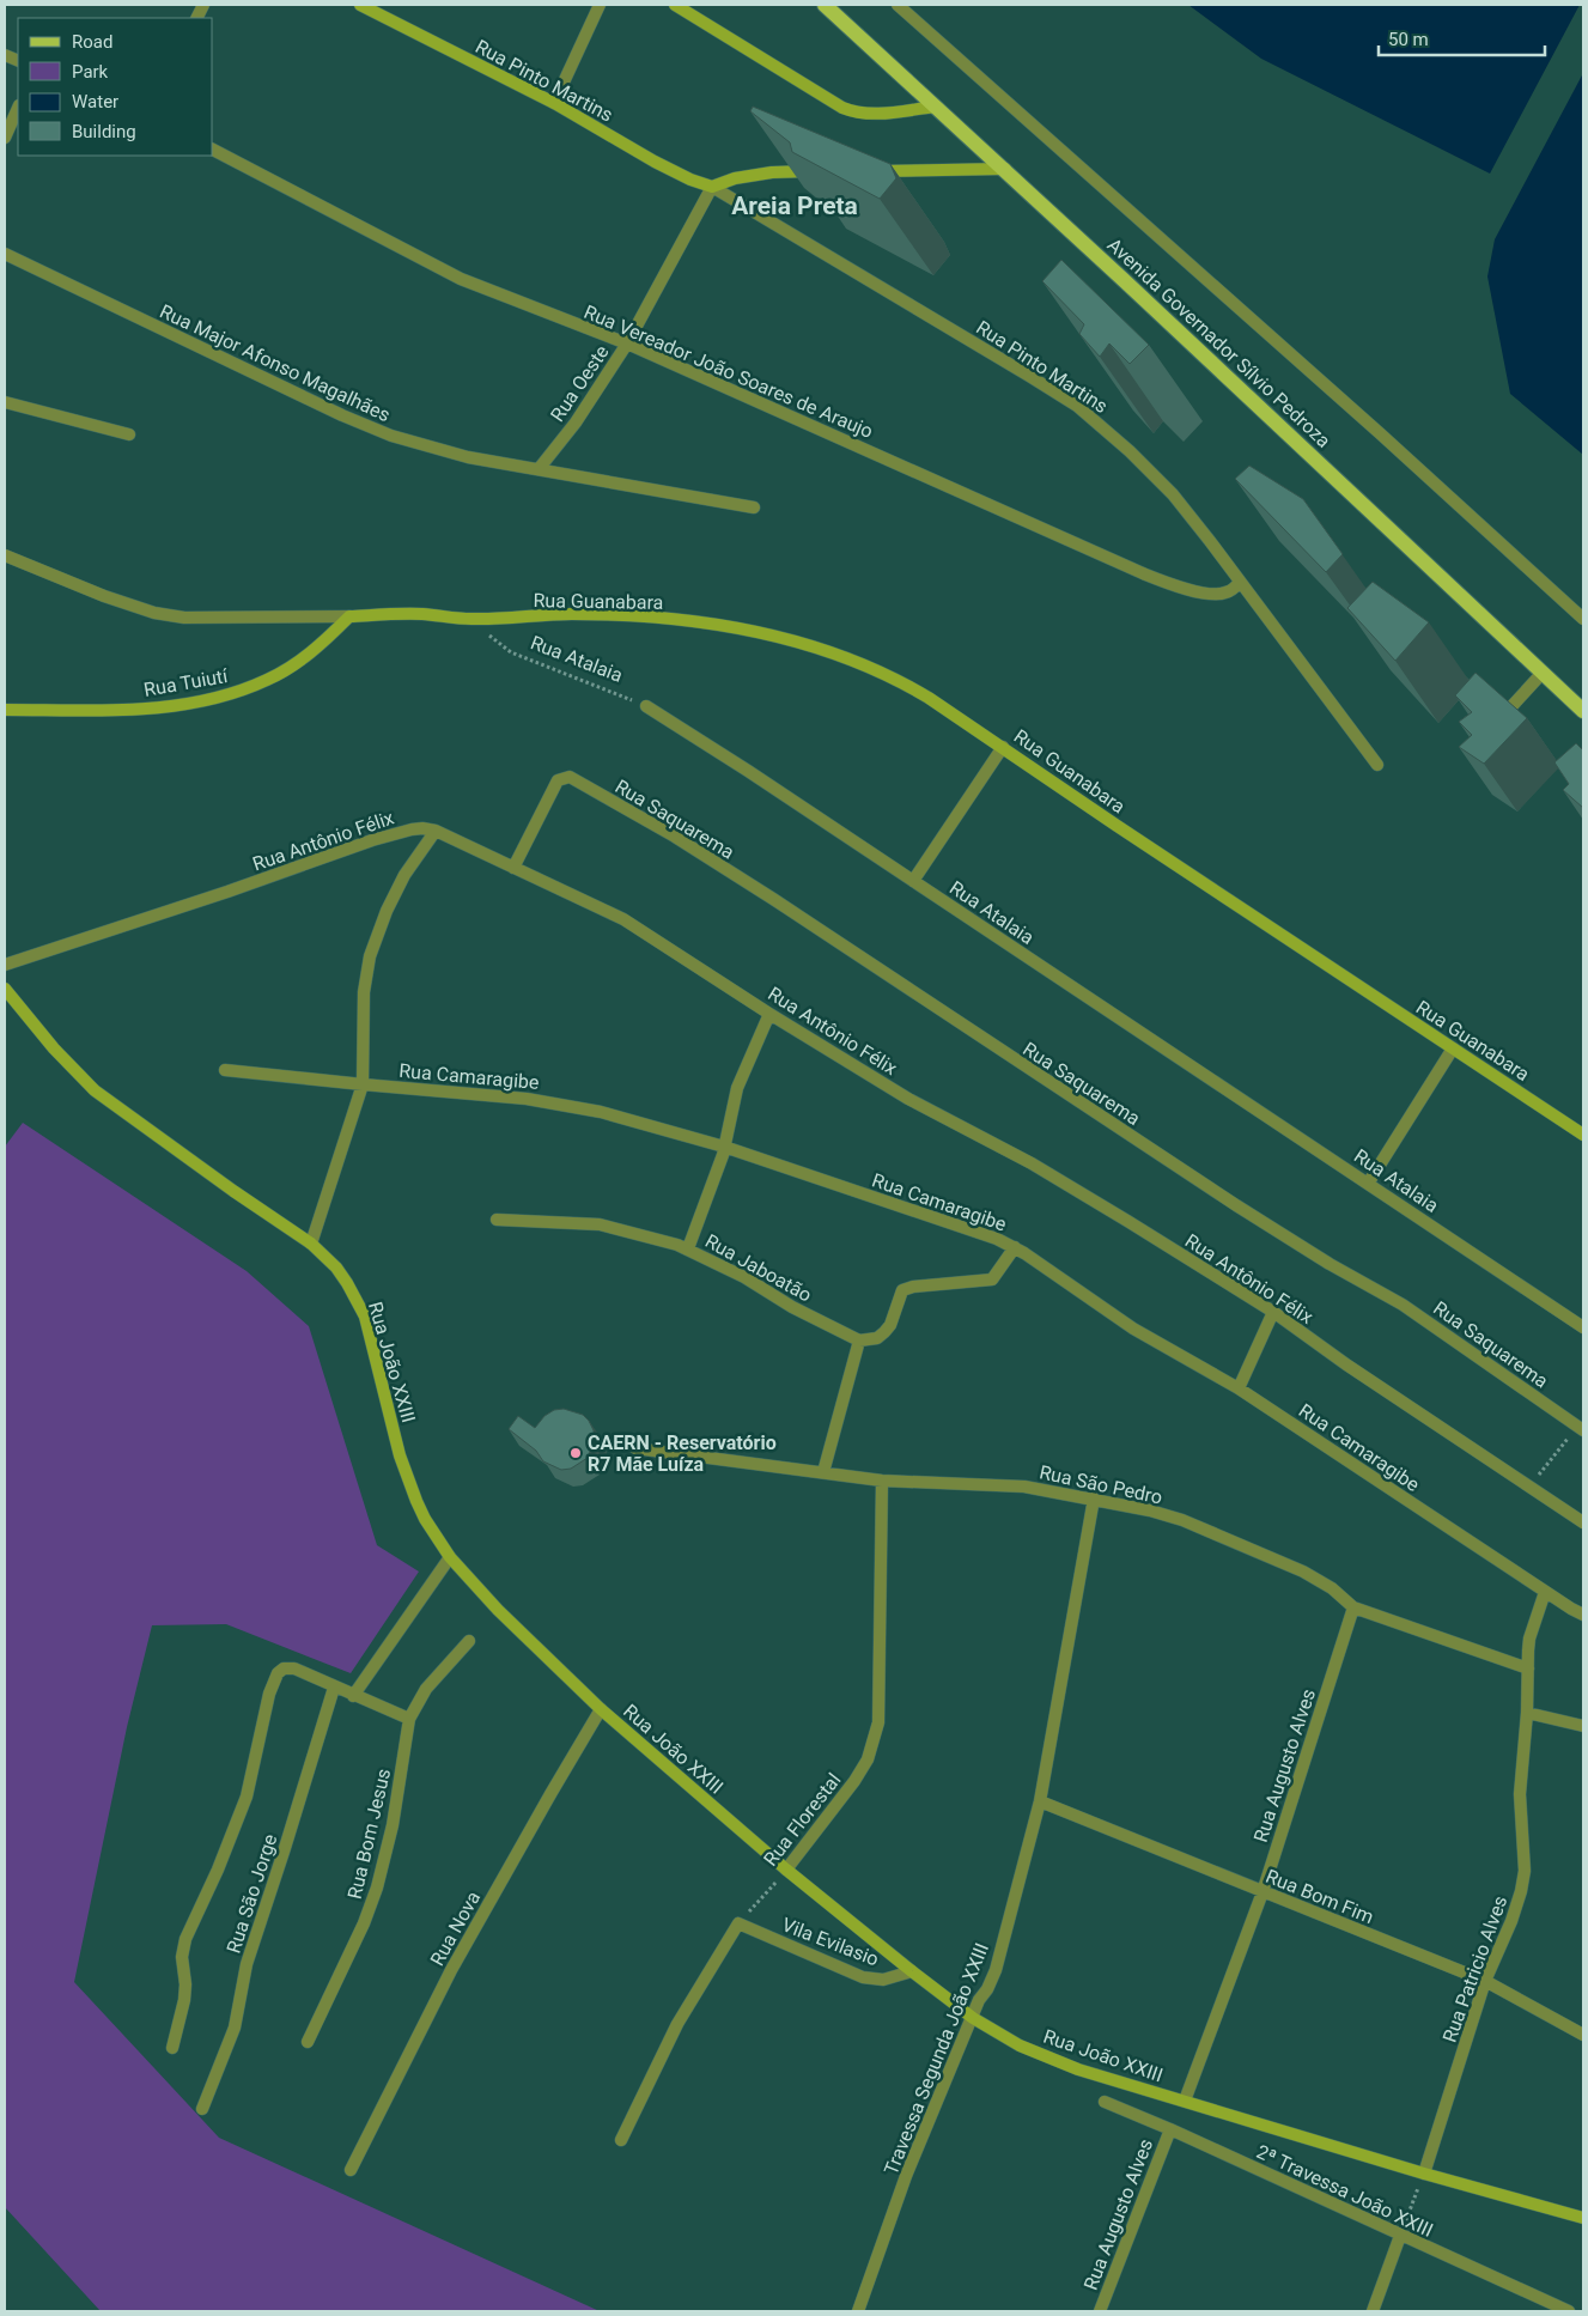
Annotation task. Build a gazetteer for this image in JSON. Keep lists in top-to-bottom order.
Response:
{
  "streets": {
    "main road": [
      "Rua Pinto Martins",
      "Avenida Governador Sílvio Pedroza",
      "Rua Guanabara",
      "Rua Tuiutí",
      "Rua João XXIII"
    ],
    "street": [
      "Rua Major Afonso Magalhães",
      "Rua Vereador João Soares de Araujo",
      "Rua Oeste",
      "Rua Atalaia",
      "Rua Saquarema",
      "Rua Antônio Félix",
      "Rua Camaragibe",
      "Rua Jaboatão",
      "Rua São Pedro",
      "Rua Augusto Alves",
      "Rua Florestal",
      "Rua Bom Jesus",
      "Rua São Jorge",
      "Rua Bom Fim",
      "Rua Nova",
      "Vila Evilasio",
      "Rua Patricio Alves",
      "Travessa Segunda João XXIII",
      "2ª Travessa João XXIII"
    ]
  },
  "crossings": [
    ["Rua Pinto Martins", "Rua Vereador João Soares de Araujo"],
    ["Rua Pinto Martins", "Rua Oeste"],
    ["Rua Major Afonso Magalhães", "Rua Oeste"],
    ["Rua Vereador João Soares de Araujo", "Rua Oeste"],
    ["Rua Guanabara", "Rua Atalaia"],
    ["Rua Saquarema", "Rua Antônio Félix"],
    ["Rua Camaragibe", "Rua Patricio Alves"],
    ["Rua João XXIII", "Rua Augusto Alves"],
    ["Rua João XXIII", "Rua Florestal"],
    ["Rua João XXIII", "Rua Nova"],
    ["Rua João XXIII", "Vila Evilasio"],
    ["Rua João XXIII", "Rua Patricio Alves"],
    ["Rua João XXIII", "Travessa Segunda João XXIII"],
    ["Rua São Pedro", "Rua Augusto Alves"],
    ["Rua São Pedro", "Rua Florestal"],
    ["Rua São Pedro", "Rua Patricio Alves"],
    ["Rua São Pedro", "Travessa Segunda João XXIII"],
    ["Rua Augusto Alves", "Rua Bom Fim"],
    ["Rua Augusto Alves", "2ª Travessa João XXIII"],
    ["Rua Florestal", "Vila Evilasio"],
    ["Rua Bom Fim", "Rua Patricio Alves"],
    ["Rua Bom Fim", "Travessa Segunda João XXIII"]
  ],
  "districts": ["Areia Preta"],
  "places": ["CAERN - Reservatório R7 Mãe Luíza"],
  "legend": [
    "Road",
    "Park",
    "Water",
    "Building"
  ],
  "scale_bar": "50 m"
}
